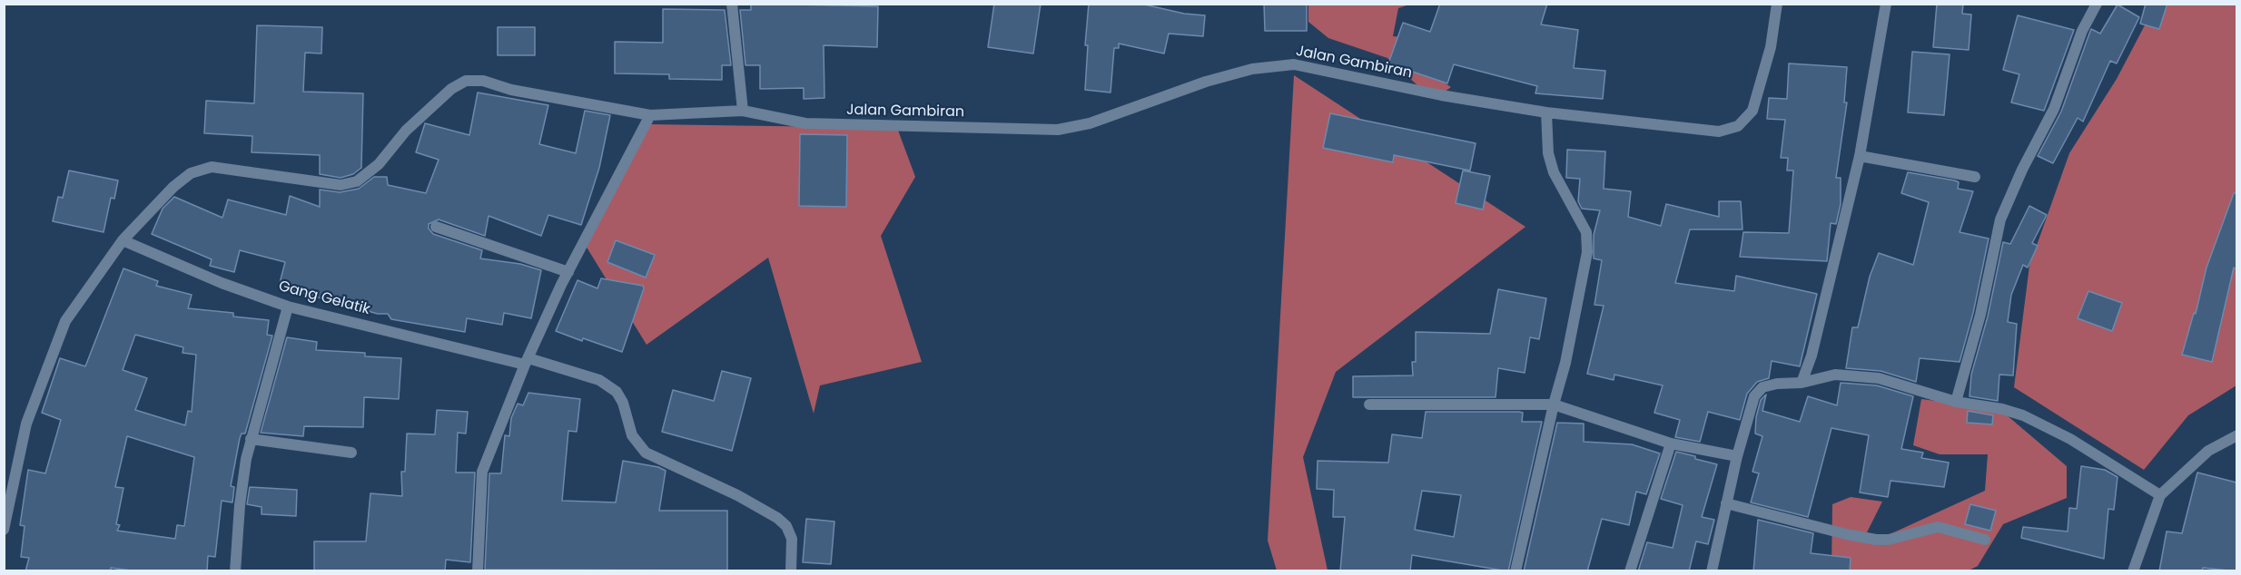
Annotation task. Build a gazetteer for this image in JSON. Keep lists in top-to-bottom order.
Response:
{
  "streets": {
    "street": ["Jalan Gambiran", "Gang Gelatik"]
  },
  "crossings": [
    ["Jalan Gambiran", "Gang Gelatik"]
  ]
}
